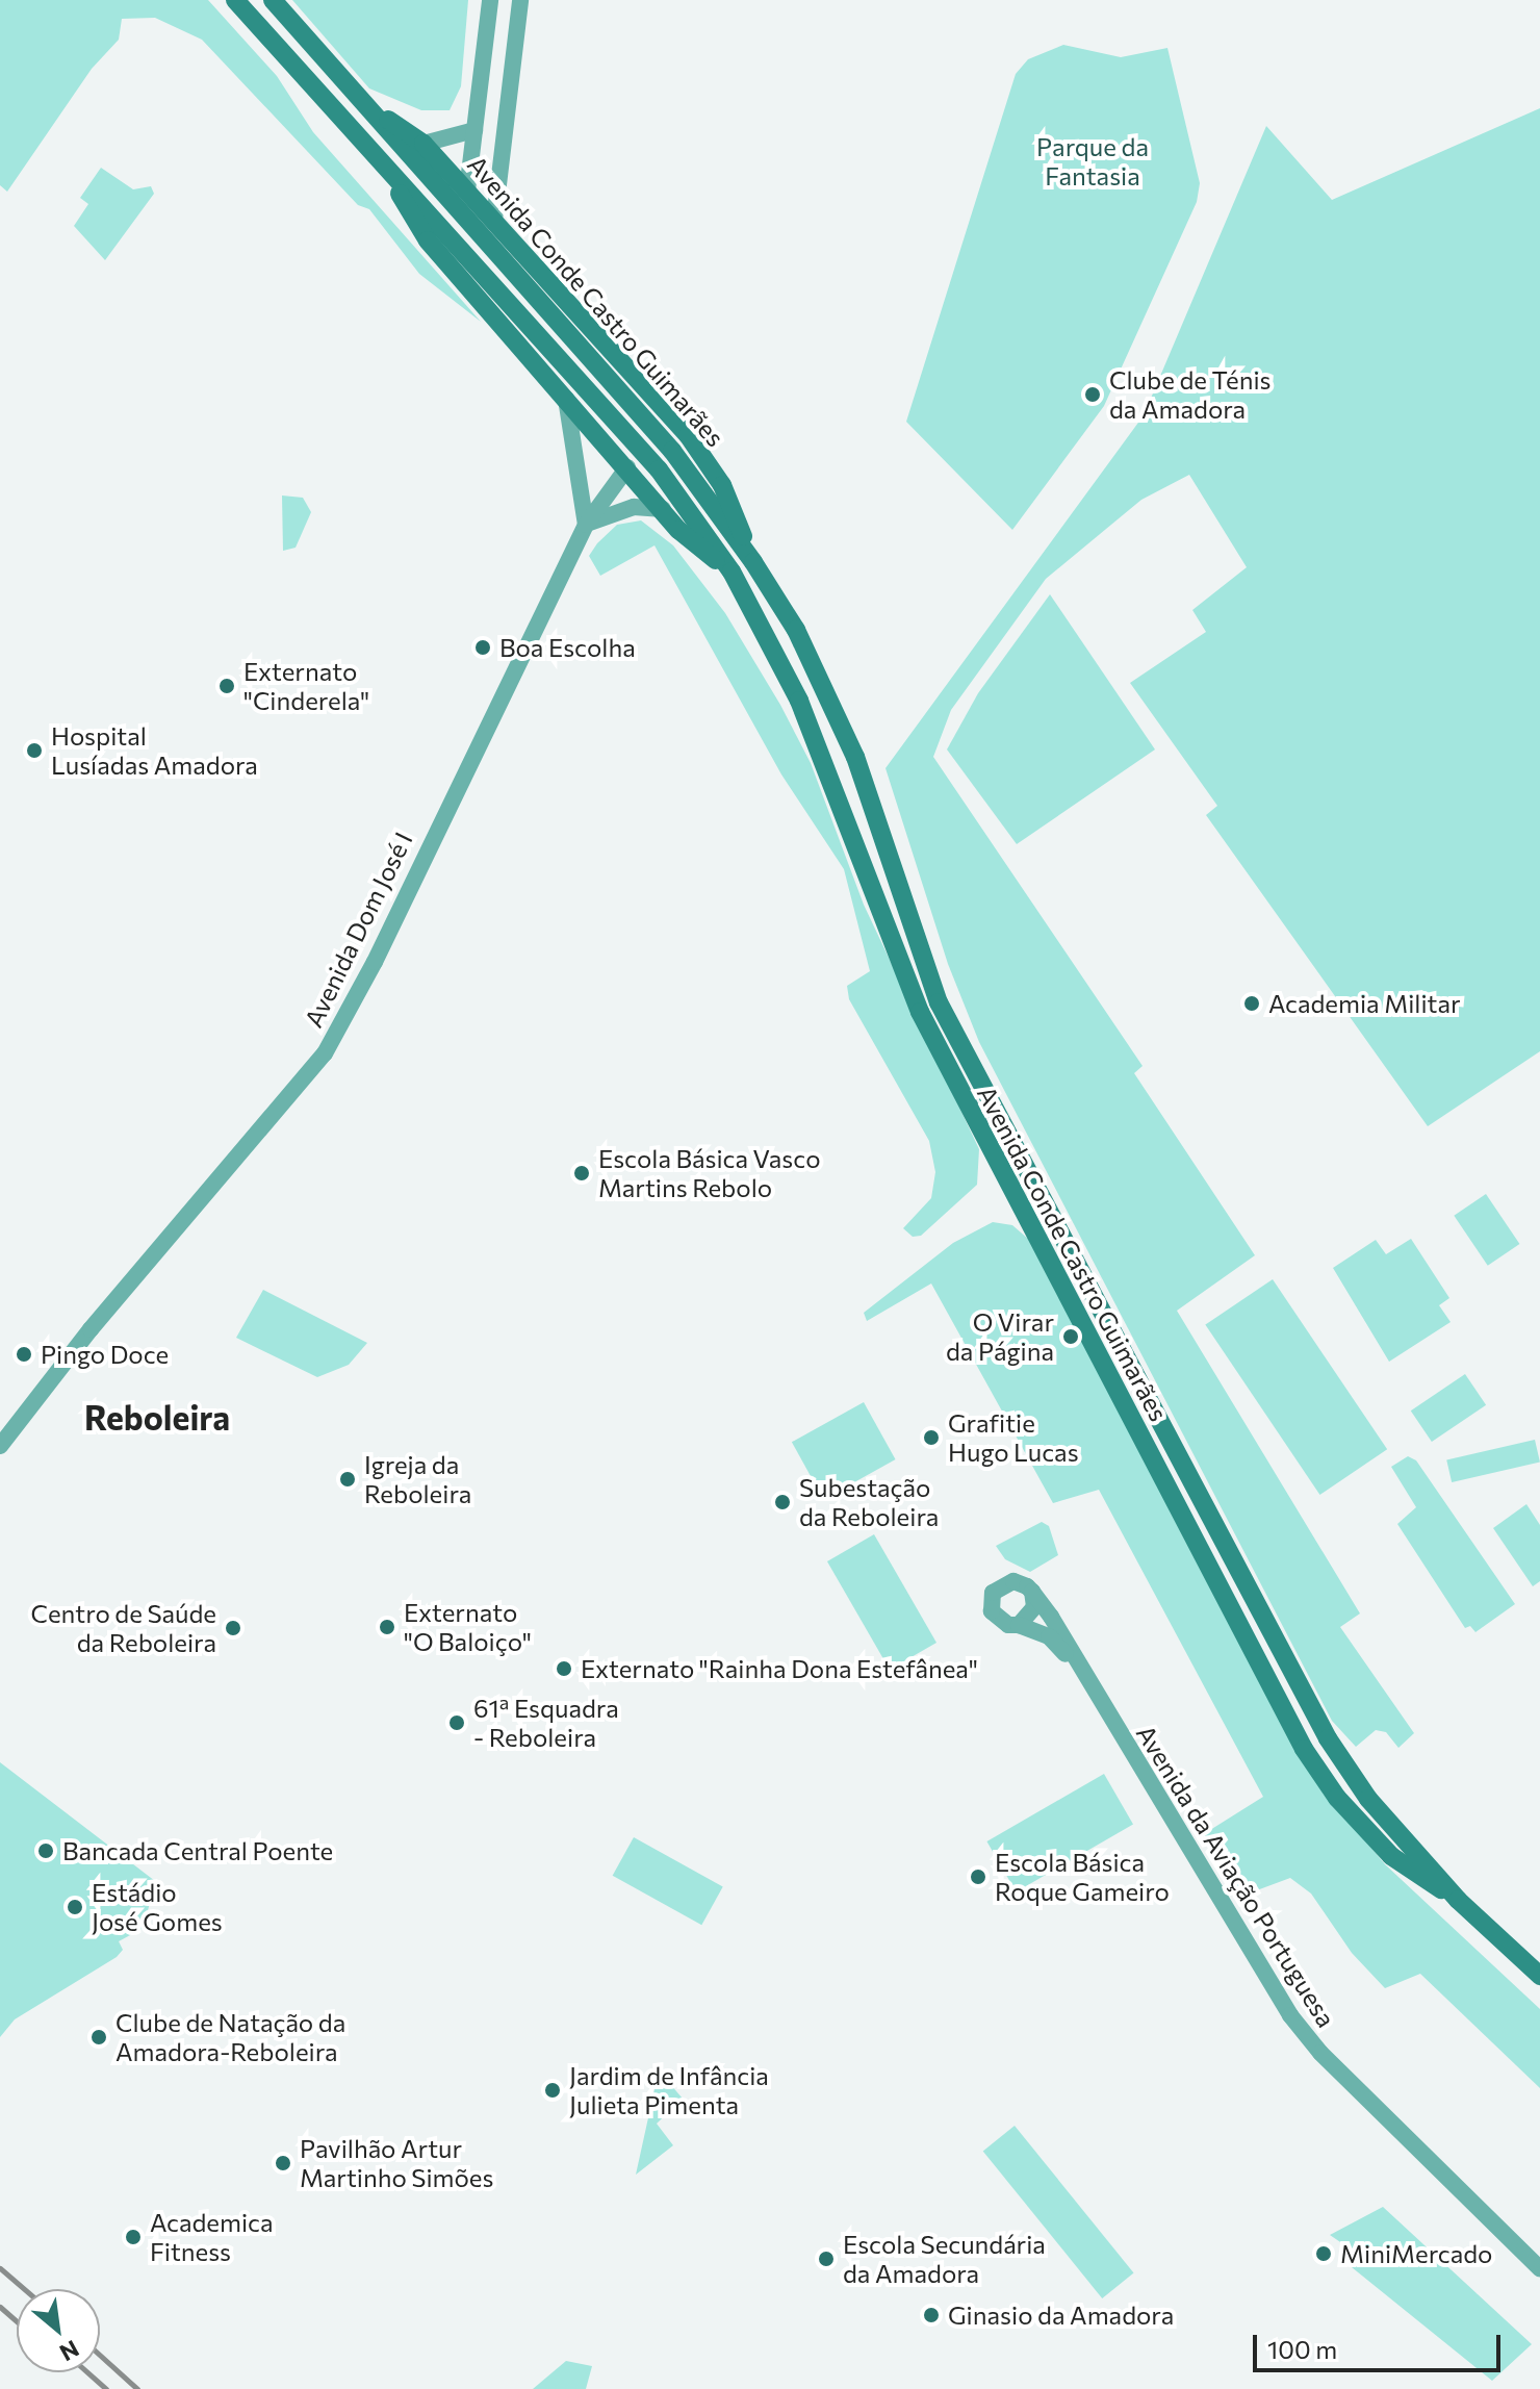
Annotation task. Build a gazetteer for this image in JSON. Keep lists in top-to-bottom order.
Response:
{
  "streets": {
    "main road": ["Avenida Conde Castro Guimarães"],
    "street": ["Avenida Dom José I", "Avenida da Aviação Portuguesa"]
  },
  "crossings": [
    ["Avenida Conde Castro Guimarães", "Avenida Dom José I"]
  ],
  "districts": ["Reboleira"],
  "parks": ["Parque da Fantasia"],
  "places": [
    "Clube de Ténis da Amadora",
    "Boa Escolha",
    "Externato \"Cinderela\"",
    "Hospital Lusíadas Amadora",
    "Academia Militar",
    "Escola Básica Vasco Martins Rebolo",
    "O Virar da Página",
    "Pingo Doce",
    "Grafitie Hugo Lucas",
    "Igreja da Reboleira",
    "Subestação da Reboleira",
    "Externato \"O Baloiço\"",
    "Centro de Saúde da Reboleira",
    "Externato \"Rainha Dona Estefânea\"",
    "61ª Esquadra - Reboleira",
    "Bancada Central Poente",
    "Escola Básica Roque Gameiro",
    "Estádio José Gomes",
    "Clube de Natação da Amadora-Reboleira",
    "Jardim de Infância Julieta Pimenta",
    "Pavilhão Artur Martinho Simões",
    "Academica Fitness",
    "MiniMercado",
    "Escola Secundária da Amadora",
    "Ginasio da Amadora"
  ],
  "scale_bar": "100 m",
  "north": "bottom right"
}
